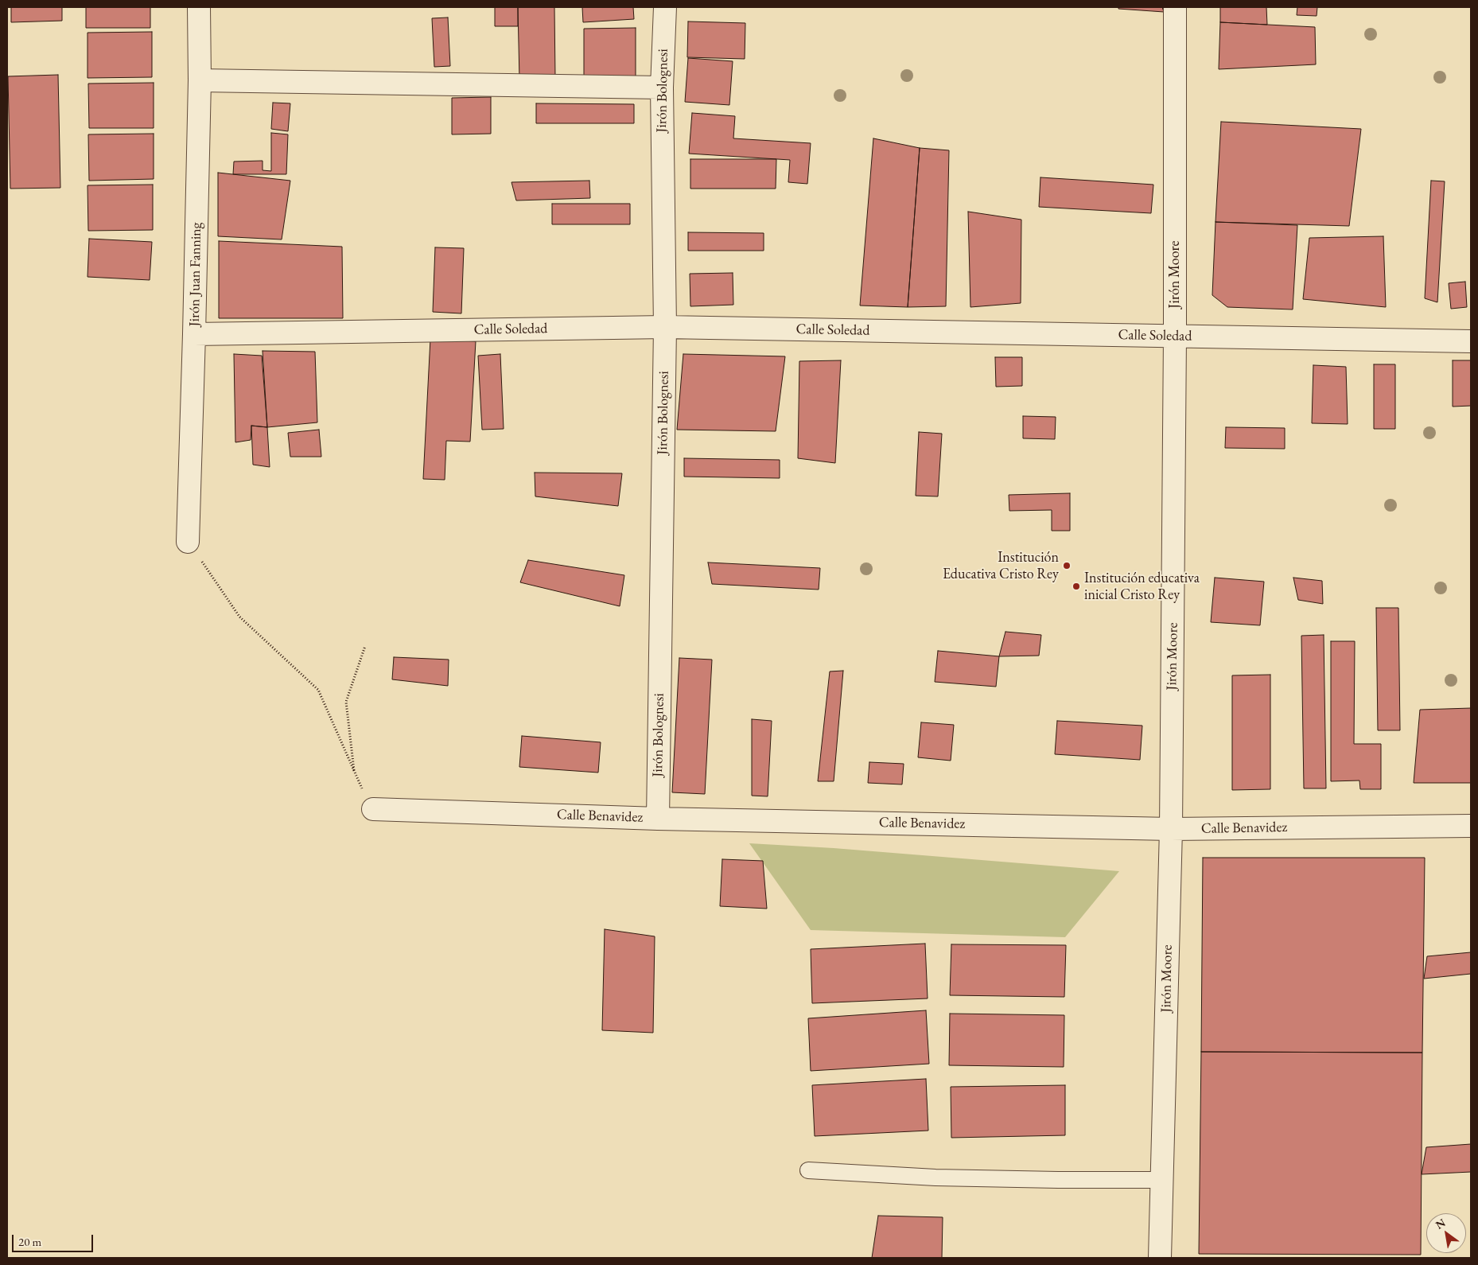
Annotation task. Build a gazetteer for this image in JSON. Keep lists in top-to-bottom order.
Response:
{
  "streets": {
    "street": [
      "Jirón Bolognesi",
      "Jirón Juan Fanning",
      "Jirón Moore",
      "Calle Soledad",
      "Calle Benavidez"
    ]
  },
  "crossings": [
    ["Jirón Bolognesi", "Calle Soledad"],
    ["Jirón Bolognesi", "Calle Benavidez"],
    ["Jirón Juan Fanning", "Calle Soledad"],
    ["Jirón Moore", "Calle Soledad"],
    ["Jirón Moore", "Calle Benavidez"]
  ],
  "places": ["Institución Educativa Cristo Rey", "Institución educativa inicial Cristo Rey"],
  "scale_bar": "20 m",
  "north": "top left"
}
